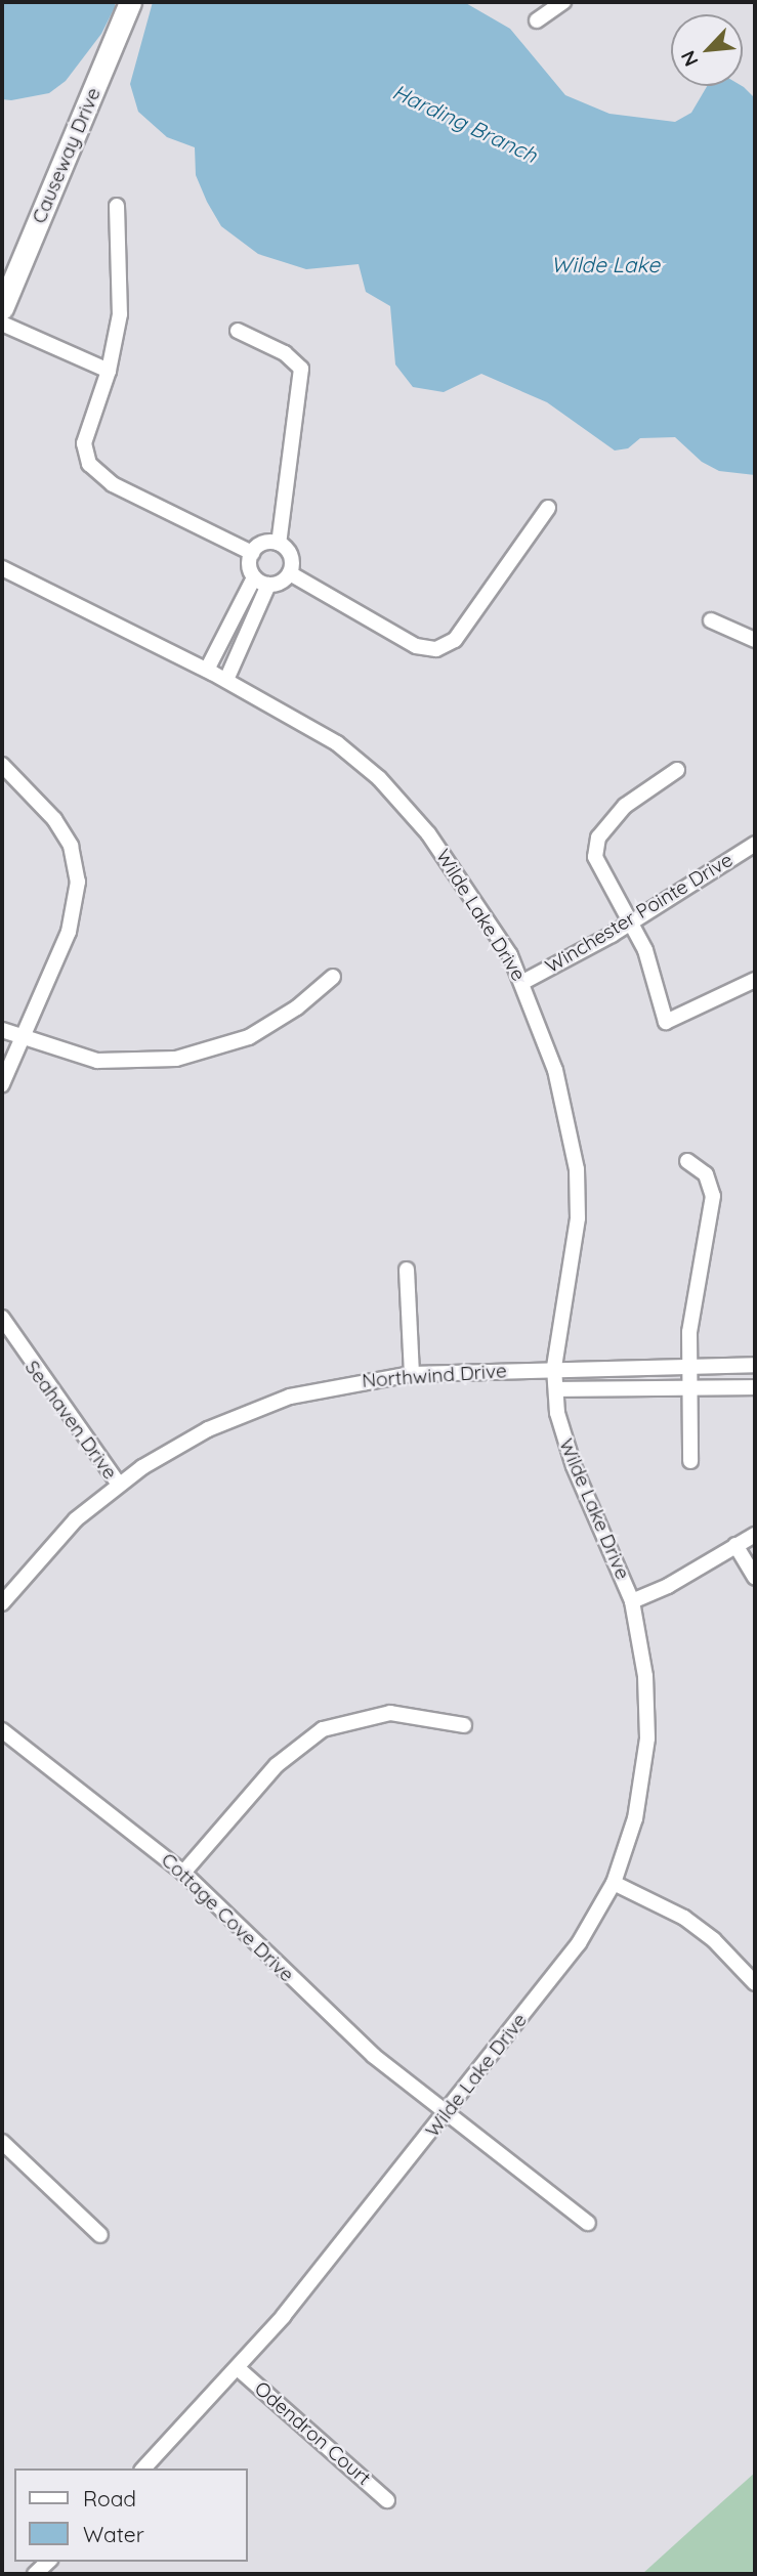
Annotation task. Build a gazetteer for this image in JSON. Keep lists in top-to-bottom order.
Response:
{
  "streets": {
    "street": [
      "Causeway Drive",
      "Winchester Pointe Drive",
      "Wilde Lake Drive",
      "Northwind Drive",
      "Seahaven Drive",
      "Cottage Cove Drive",
      "Odendron Court"
    ]
  },
  "crossings": [
    ["Winchester Pointe Drive", "Wilde Lake Drive"],
    ["Wilde Lake Drive", "Northwind Drive"],
    ["Wilde Lake Drive", "Cottage Cove Drive"],
    ["Wilde Lake Drive", "Odendron Court"],
    ["Northwind Drive", "Seahaven Drive"]
  ],
  "water": ["Harding Branch", "Wilde Lake"],
  "legend": ["Road", "Water"],
  "north": "bottom left"
}
